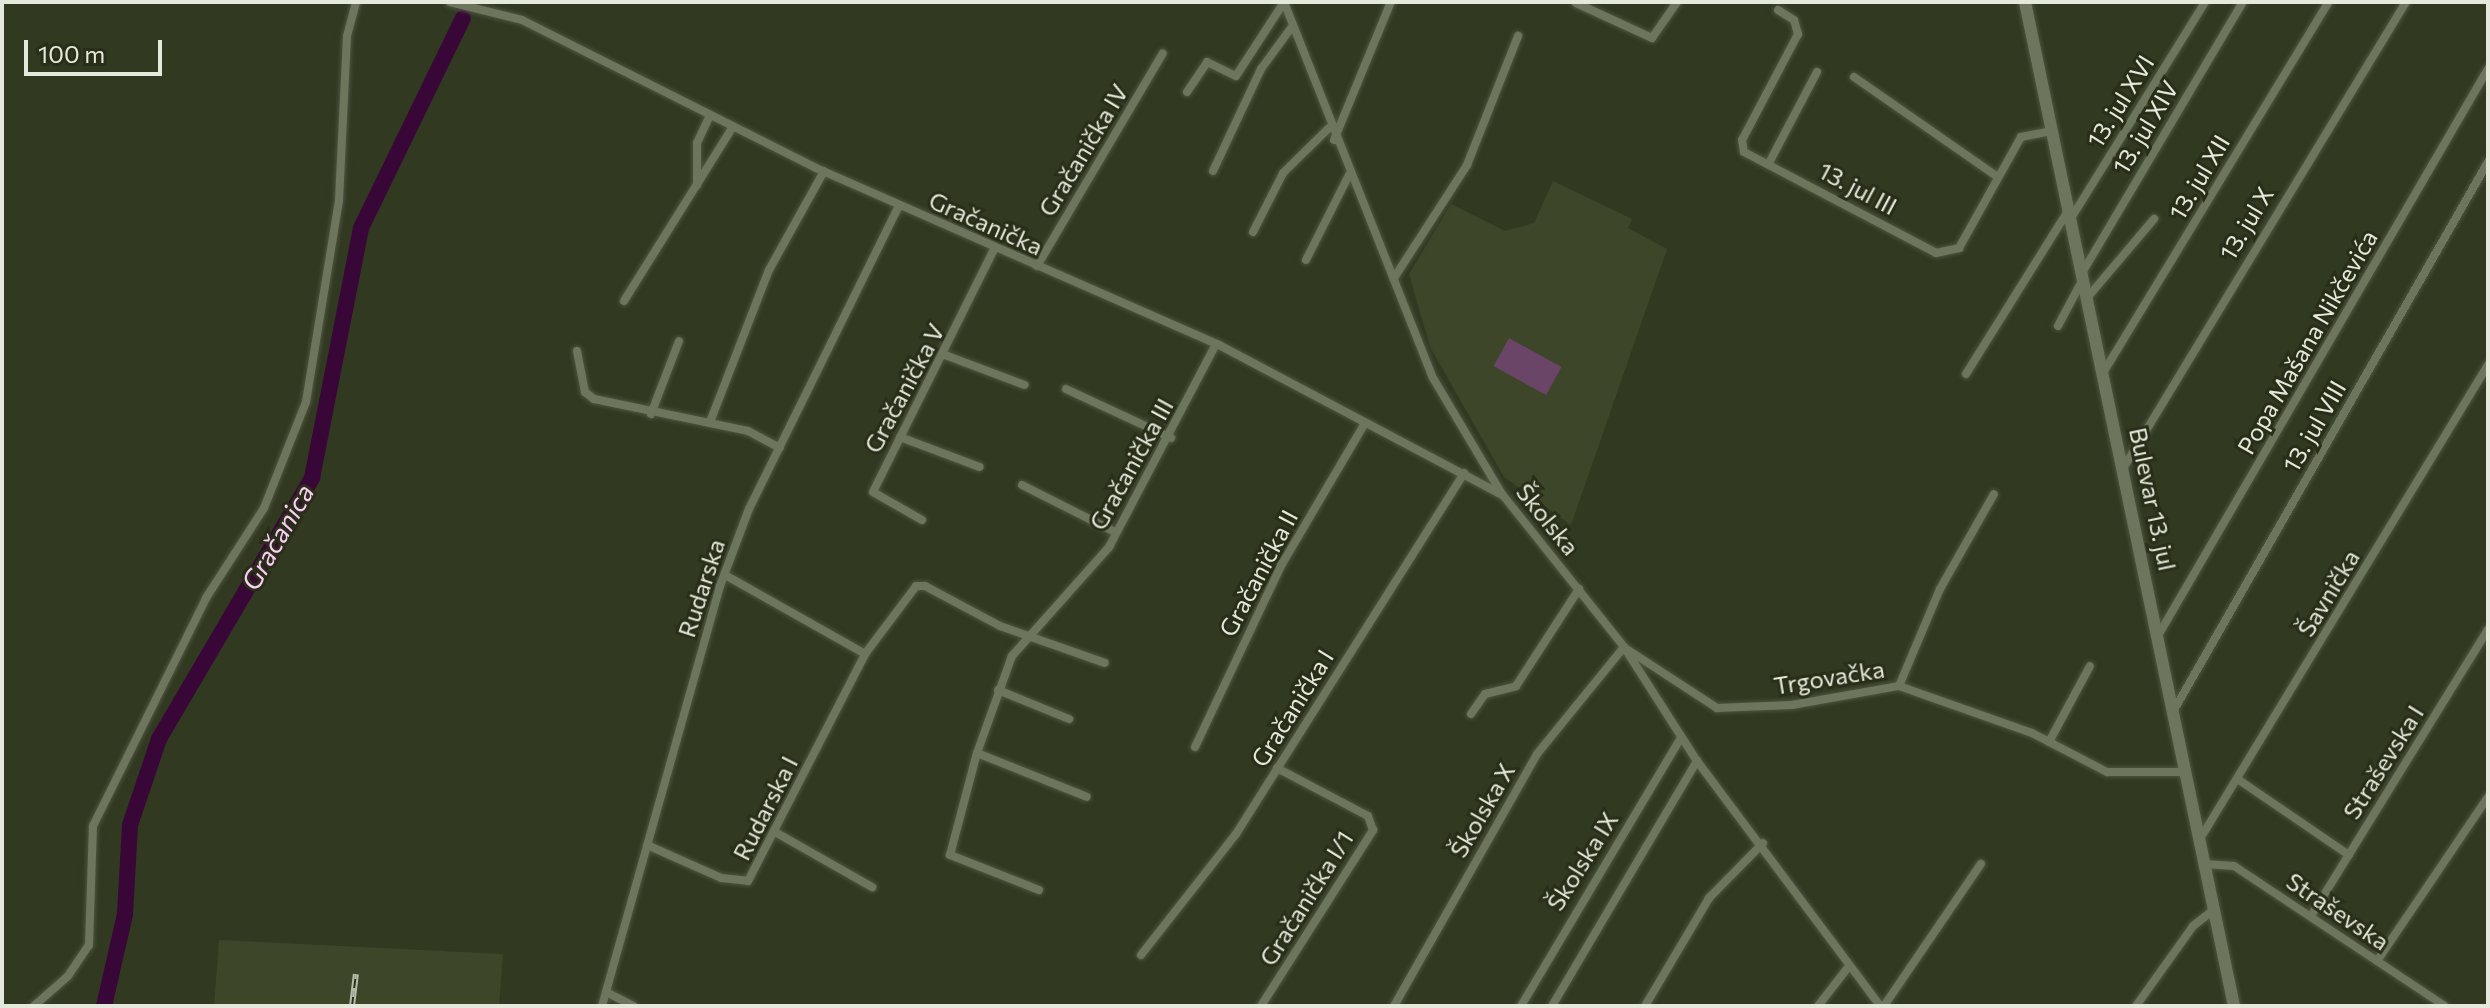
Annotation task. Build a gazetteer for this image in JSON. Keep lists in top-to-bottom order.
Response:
{
  "streets": {
    "street": [
      "13. jul XVI",
      "13. jul XIV",
      "Gračanička IV",
      "13. jul XII",
      "13. jul III",
      "Gračanička",
      "13. jul X",
      "Popa Mašana Nikčevića",
      "Gračanička V",
      "13. jul VIII",
      "Gračanička III",
      "Bulevar 13. jul",
      "Školska",
      "Gračanička II",
      "Rudarska",
      "Šavnička",
      "Trgovačka",
      "Gračanička I",
      "Straševska I",
      "Rudarska I",
      "Školska X",
      "Školska IX",
      "Gračanička I/1",
      "Straševska"
    ]
  },
  "crossings": [
    ["13. jul XVI", "Bulevar 13. jul"],
    ["13. jul XIV", "Bulevar 13. jul"],
    ["Gračanička IV", "Gračanička"],
    ["13. jul XII", "Bulevar 13. jul"],
    ["13. jul III", "Bulevar 13. jul"],
    ["Gračanička", "Gračanička V"],
    ["Gračanička", "Gračanička III"],
    ["Gračanička", "Školska"],
    ["Gračanička", "Gračanička II"],
    ["Gračanička", "Rudarska"],
    ["Gračanička", "Gračanička I"],
    ["13. jul X", "Bulevar 13. jul"],
    ["Popa Mašana Nikčevića", "Bulevar 13. jul"],
    ["13. jul VIII", "Bulevar 13. jul"],
    ["Gračanička III", "Rudarska I"],
    ["Bulevar 13. jul", "Šavnička"],
    ["Bulevar 13. jul", "Trgovačka"],
    ["Bulevar 13. jul", "Straševska"],
    ["Školska", "Trgovačka"],
    ["Školska", "Školska X"],
    ["Školska", "Školska IX"],
    ["Rudarska", "Rudarska I"],
    ["Trgovačka", "Školska X"],
    ["Gračanička I", "Gračanička I/1"],
    ["Straševska I", "Straševska"]
  ],
  "water": ["Gračanica"],
  "scale_bar": "100 m"
}
